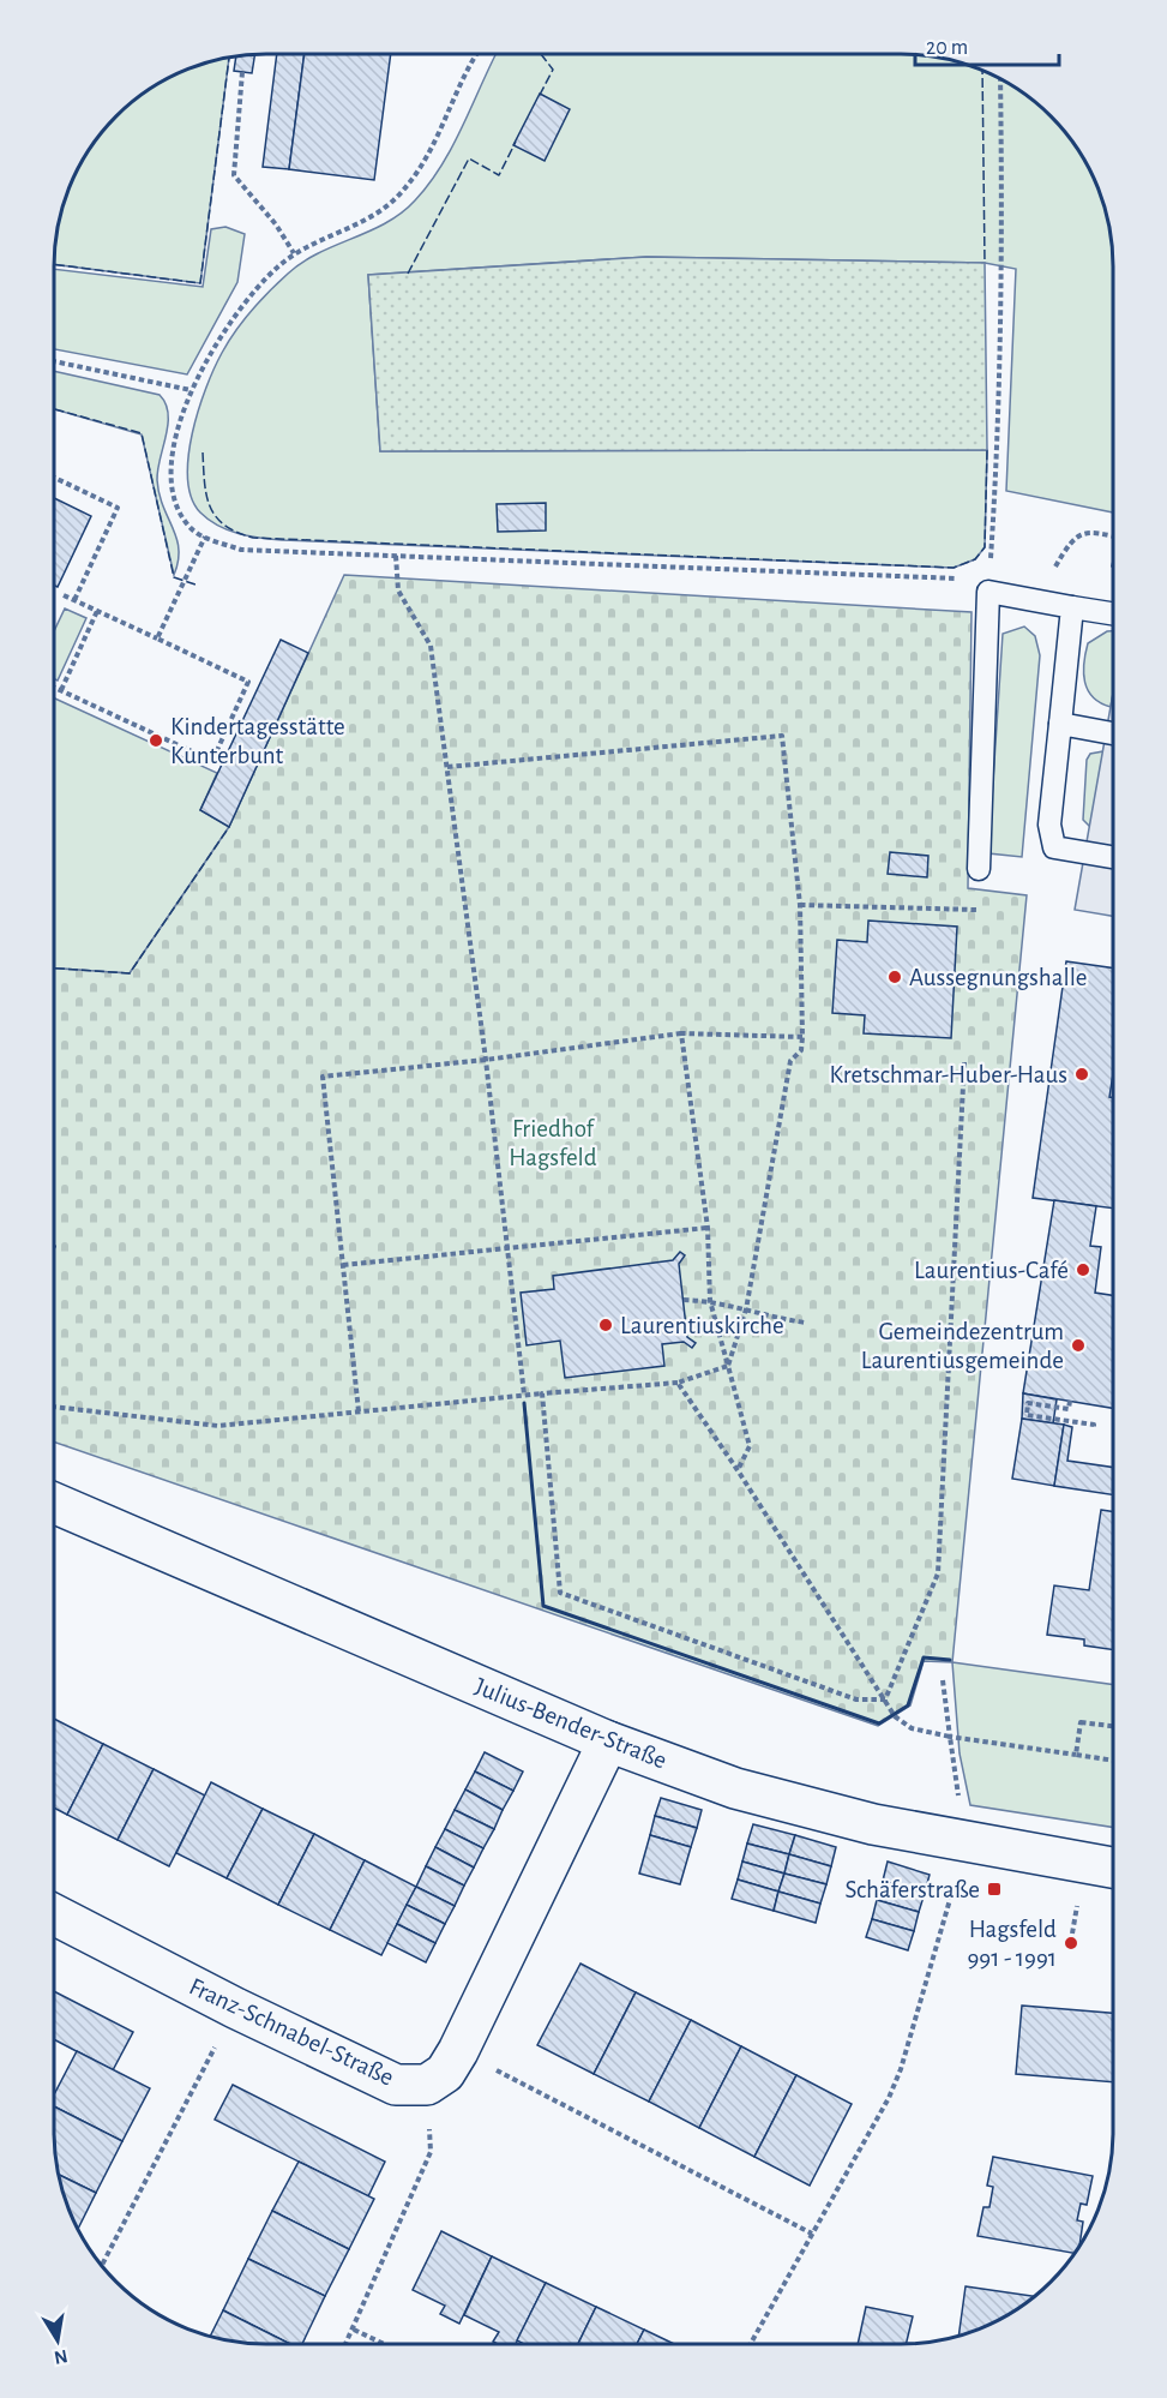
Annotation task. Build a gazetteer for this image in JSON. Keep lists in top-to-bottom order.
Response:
{
  "streets": {
    "street": ["Julius-Bender-Straße", "Franz-Schnabel-Straße"]
  },
  "crossings": [
    ["Julius-Bender-Straße", "Franz-Schnabel-Straße"]
  ],
  "parks": ["Friedhof Hagsfeld"],
  "places": {
    "other": [
      "Kindertagesstätte Kunterbunt",
      "Aussegnungshalle",
      "Kretschmar-Huber-Haus",
      "Laurentius-Café",
      "Laurentiuskirche",
      "Gemeindezentrum Laurentiusgemeinde",
      "Hagsfeld 991 - 1991"
    ],
    "transit": ["Schäferstraße"]
  },
  "scale_bar": "20 m",
  "north": "bottom"
}
